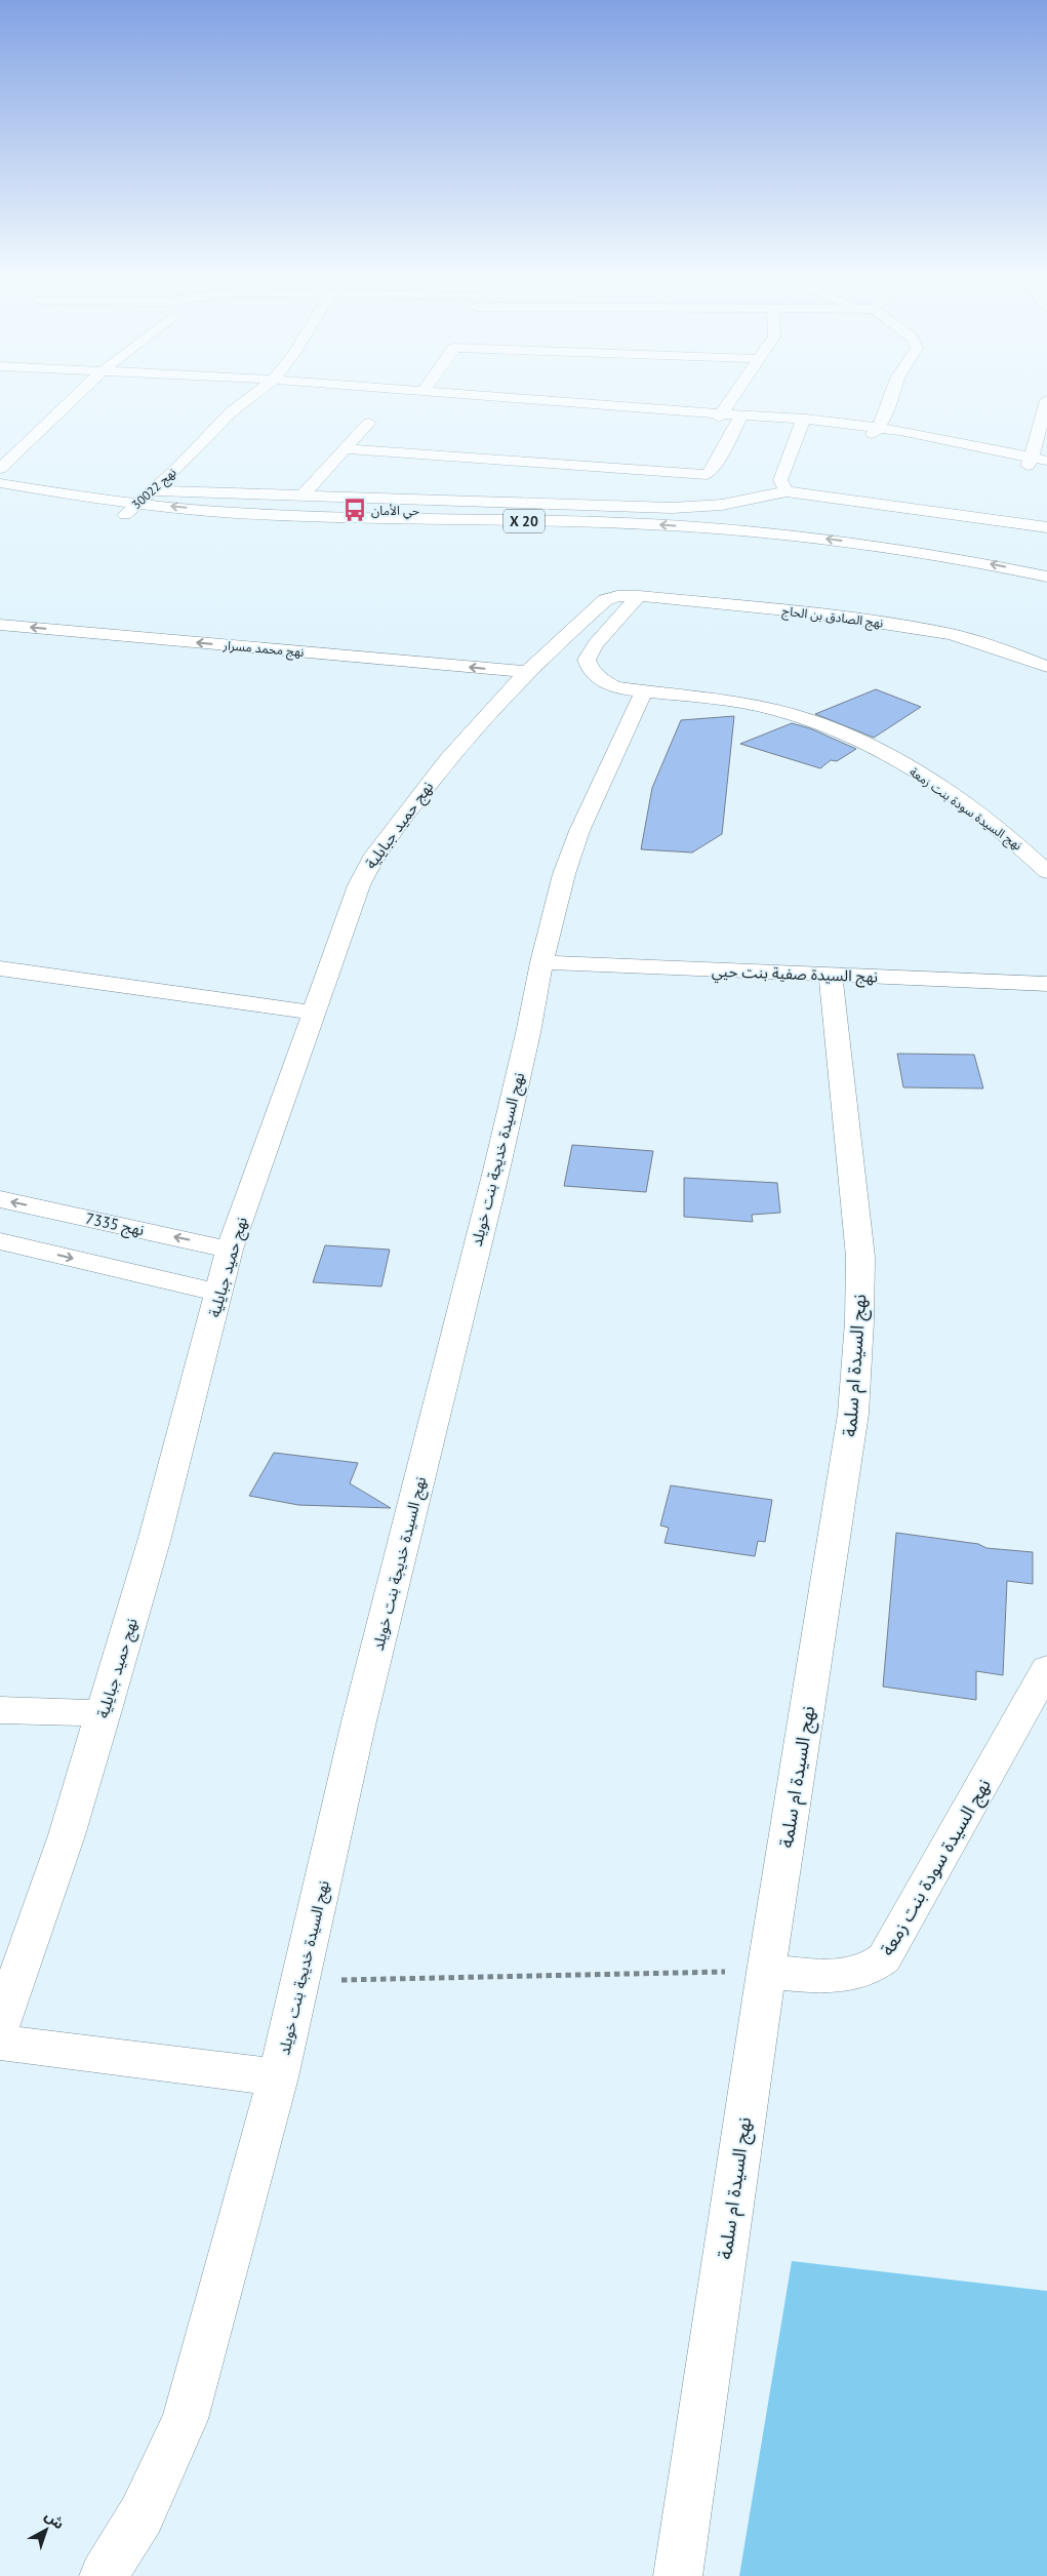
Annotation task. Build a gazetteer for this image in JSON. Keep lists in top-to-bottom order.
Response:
{
  "streets": {
    "main road": [
      "نهج 30022",
      "X 20",
      "نهج الصادق بن الحاج",
      "نهج محمد مسرار",
      "نهج السيدة سودة بنت زمعة",
      "نهج حميد جبايلية",
      "نهج السيدة صفية بنت حيي",
      "نهج السيدة خديجة بنت خويلد",
      "نهج 7335",
      "نهج السيدة ام سلمة"
    ]
  },
  "crossings": [
    ["نهج 30022", "X 20"],
    ["نهج الصادق بن الحاج", "نهج حميد جبايلية"],
    ["نهج محمد مسرار", "نهج حميد جبايلية"],
    ["نهج السيدة سودة بنت زمعة", "نهج السيدة خديجة بنت خويلد"],
    ["نهج السيدة سودة بنت زمعة", "نهج السيدة ام سلمة"],
    ["نهج حميد جبايلية", "نهج 7335"],
    ["نهج السيدة صفية بنت حيي", "نهج السيدة خديجة بنت خويلد"],
    ["نهج السيدة صفية بنت حيي", "نهج السيدة ام سلمة"]
  ],
  "places": {
    "bus stop": ["حي الأمان"]
  },
  "north": "top right"
}
